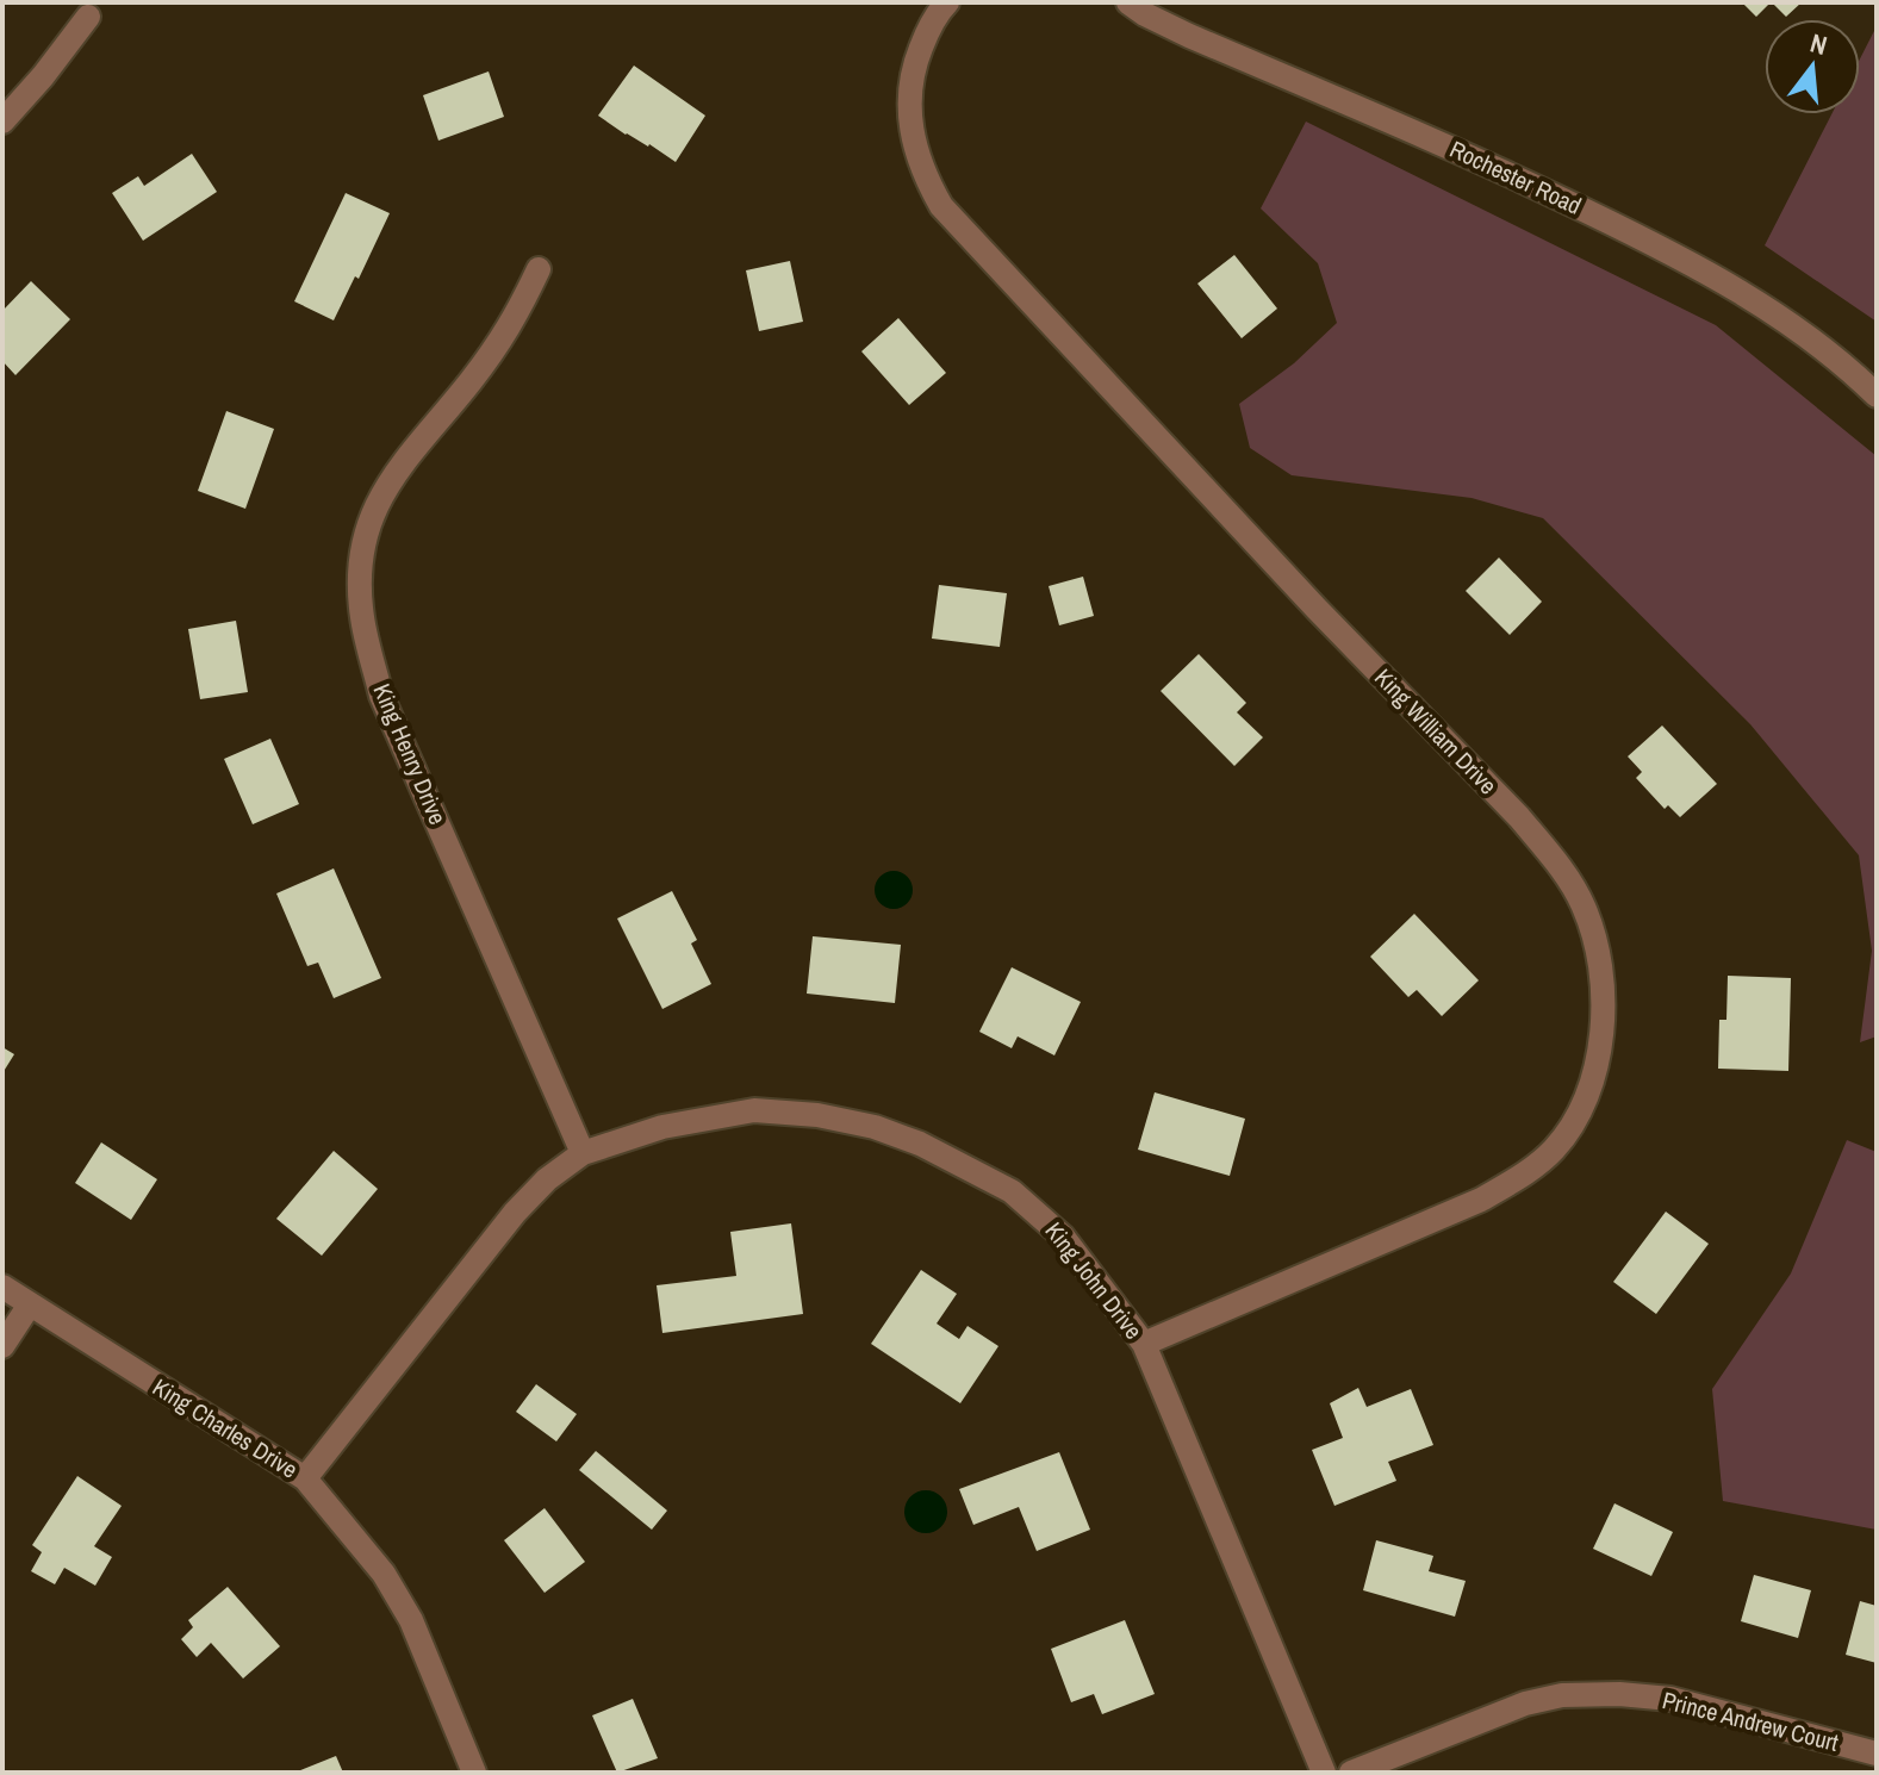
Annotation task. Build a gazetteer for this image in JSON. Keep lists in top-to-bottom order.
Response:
{
  "streets": {
    "street": [
      "Rochester Road",
      "King William Drive",
      "King Henry Drive",
      "King John Drive",
      "King Charles Drive",
      "Prince Andrew Court"
    ]
  },
  "crossings": [
    ["King William Drive", "King John Drive"],
    ["King Henry Drive", "King John Drive"],
    ["King John Drive", "King Charles Drive"]
  ],
  "north": "top"
}
